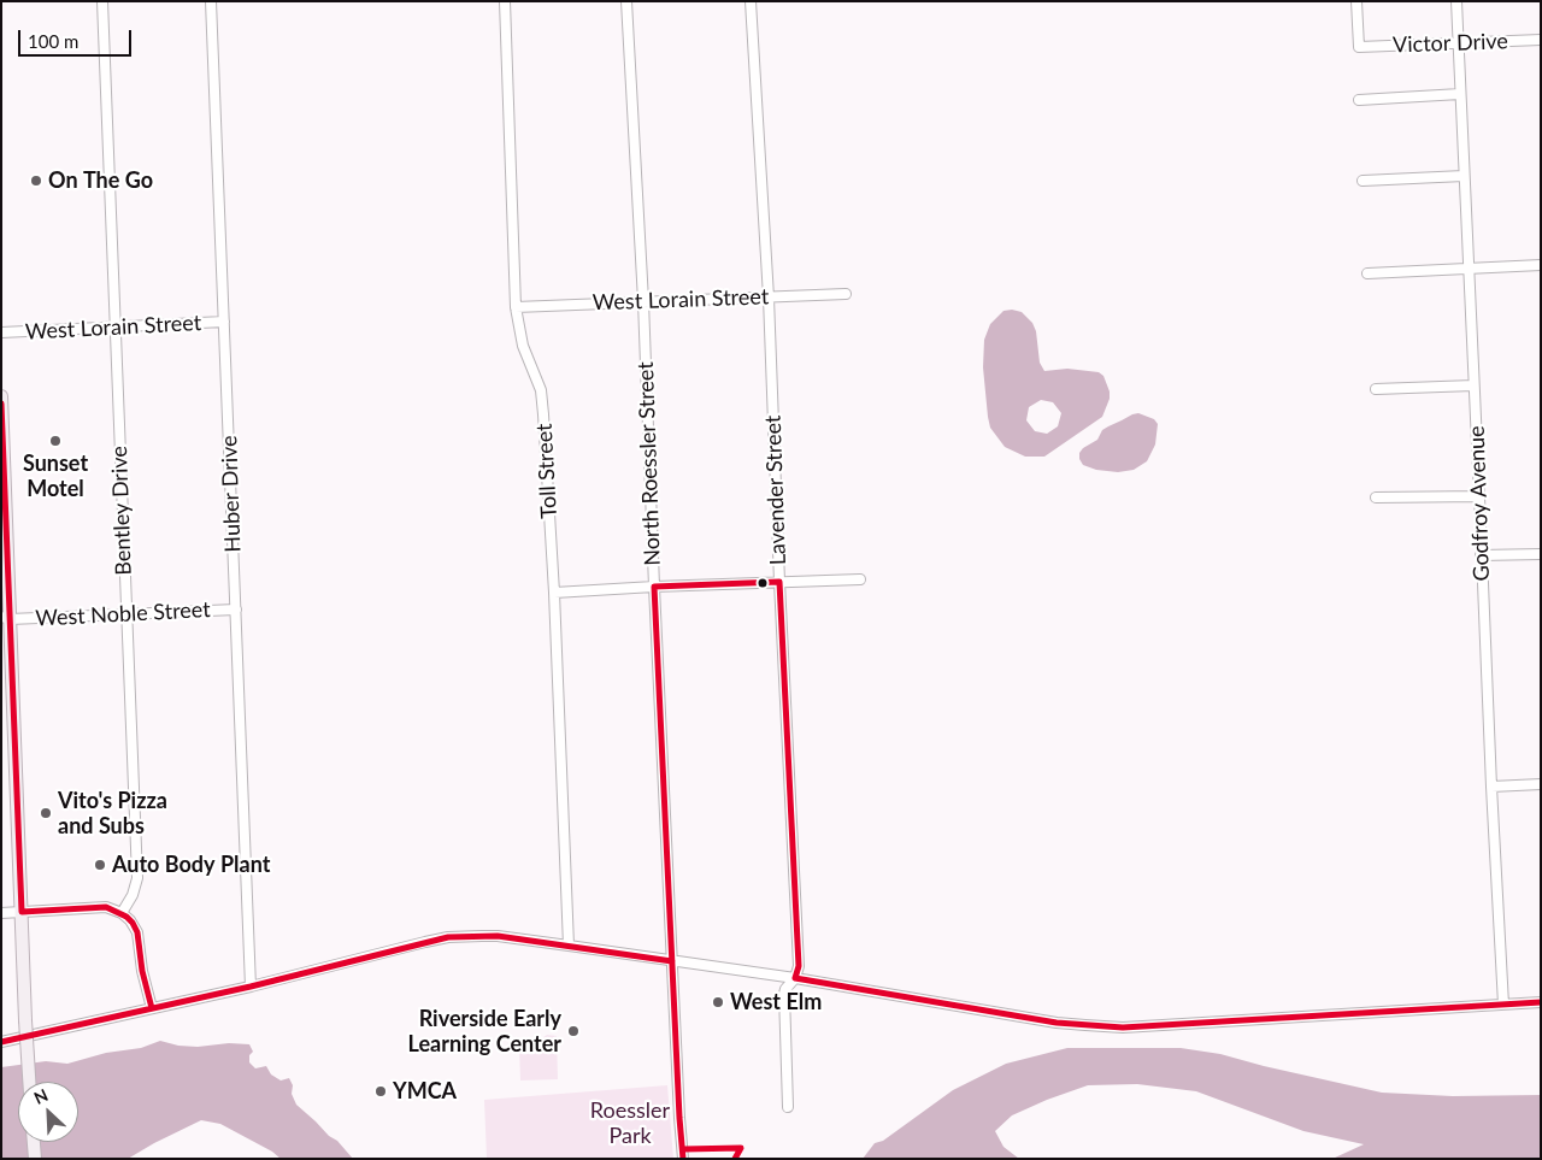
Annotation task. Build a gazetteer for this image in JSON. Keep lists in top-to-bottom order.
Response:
{
  "streets": {
    "street": [
      "Victor Drive",
      "West Lorain Street",
      "North Roessler Street",
      "Toll Street",
      "Lavender Street",
      "Huber Drive",
      "Godfroy Avenue",
      "Bentley Drive",
      "West Noble Street"
    ]
  },
  "crossings": [
    ["Victor Drive", "Godfroy Avenue"],
    ["West Lorain Street", "North Roessler Street"],
    ["West Lorain Street", "Toll Street"],
    ["West Lorain Street", "Lavender Street"],
    ["West Lorain Street", "Huber Drive"],
    ["West Lorain Street", "Bentley Drive"],
    ["Huber Drive", "West Noble Street"],
    ["Bentley Drive", "West Noble Street"]
  ],
  "parks": ["Roessler Park"],
  "places": [
    "On The Go",
    "Sunset Motel",
    "Vito's Pizza and Subs",
    "Auto Body Plant",
    "West Elm",
    "Riverside Early Learning Center",
    "YMCA"
  ],
  "scale_bar": "100 m",
  "north": "top left"
}
